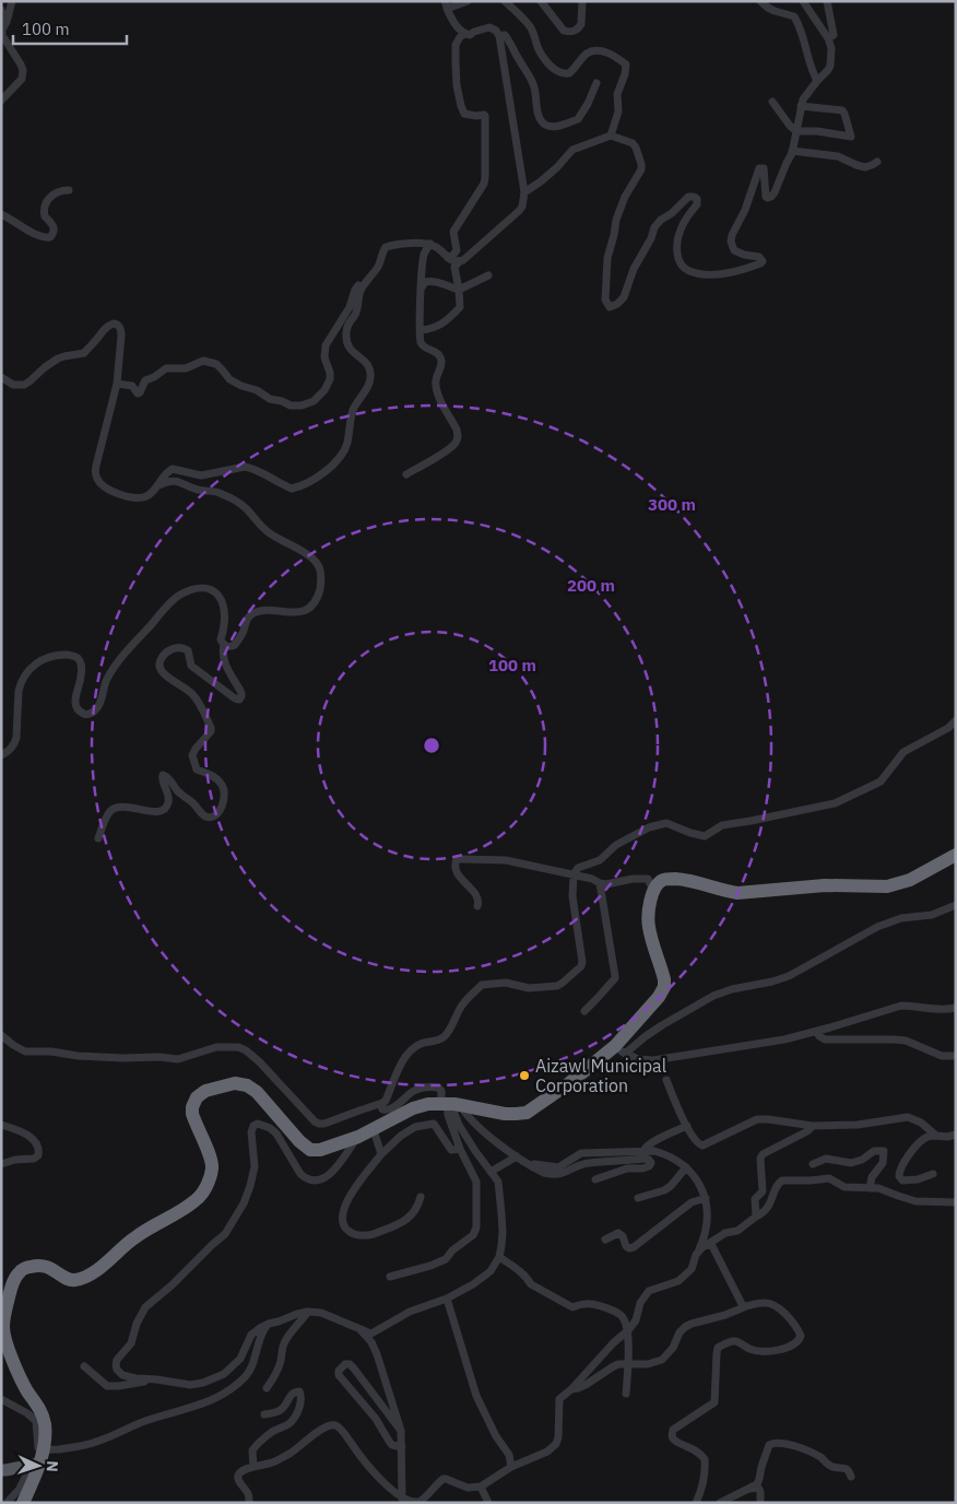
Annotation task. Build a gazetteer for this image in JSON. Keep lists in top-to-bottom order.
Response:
{
  "places": ["Aizawl Municipal Corporation"],
  "scale_bar": "100 m",
  "north": "right",
  "rings": ["300 m", "200 m", "100 m"]
}
